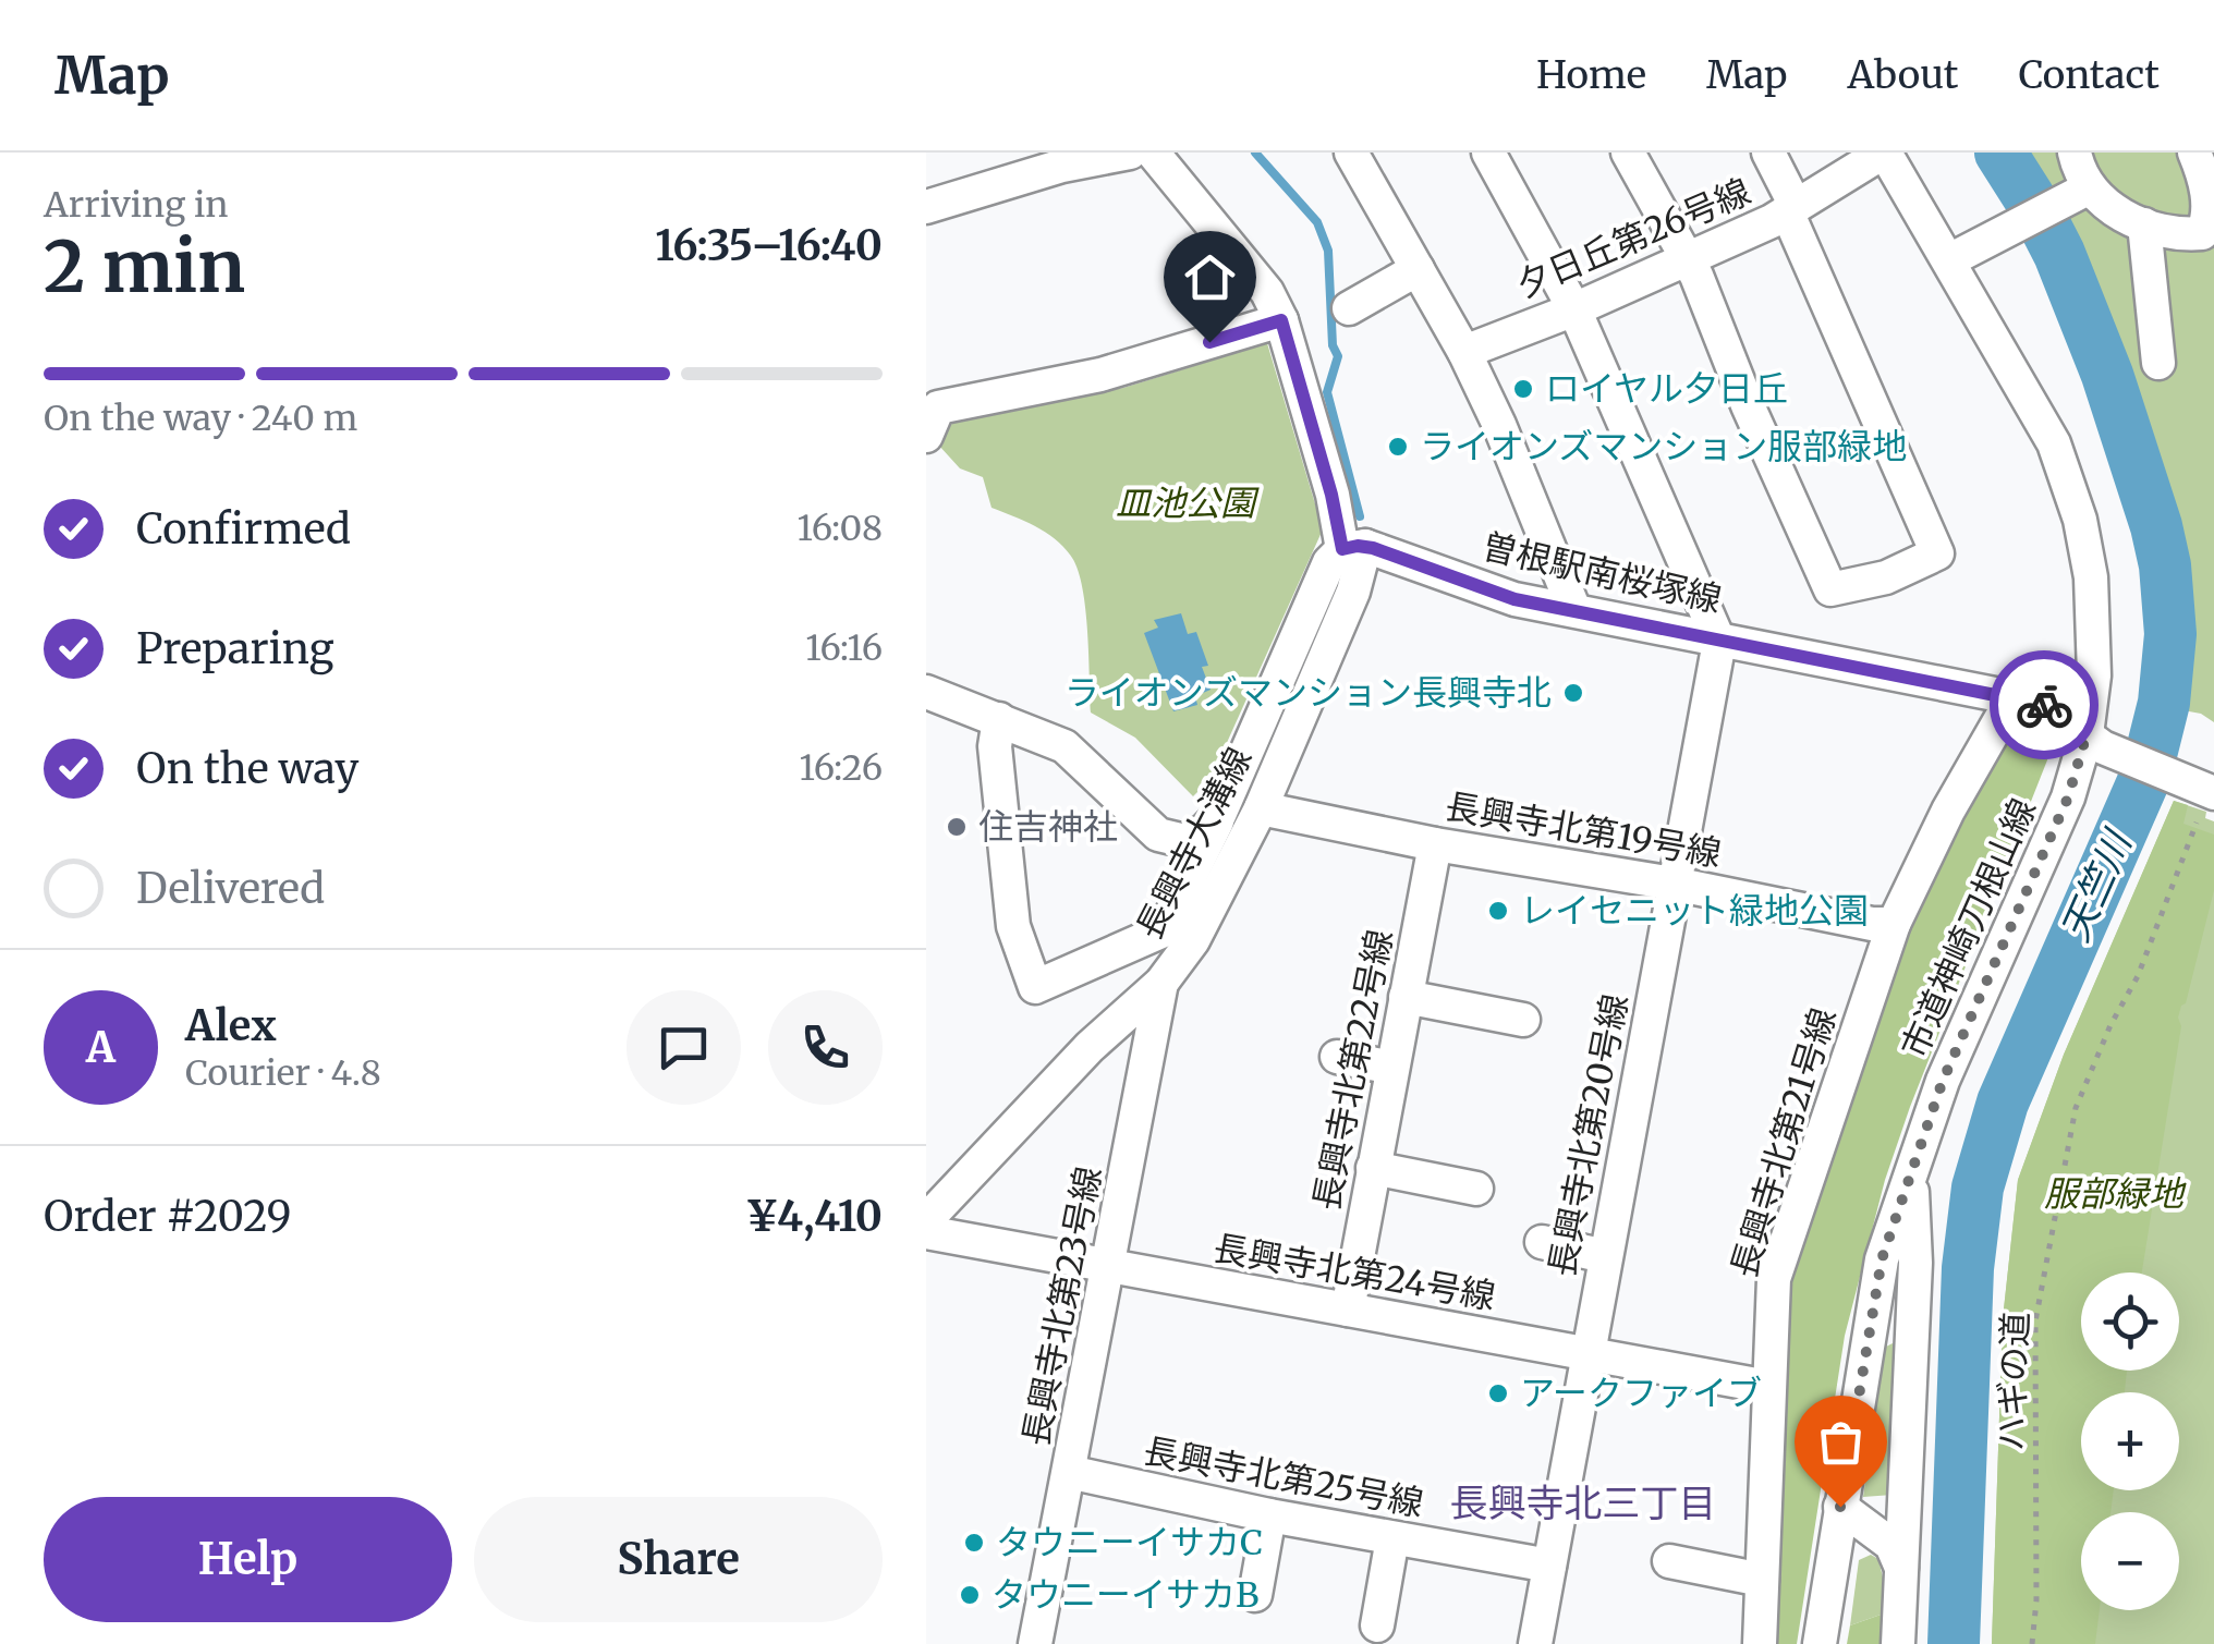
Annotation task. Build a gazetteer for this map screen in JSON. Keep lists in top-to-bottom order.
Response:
{
  "streets": {
    "street": [
      "夕日丘第26号線",
      "曽根駅南桜塚線",
      "長興寺北第19号線",
      "長興寺大溝線",
      "市道神崎刀根山線",
      "長興寺北第22号線",
      "長興寺北第20号線",
      "長興寺北第21号線",
      "長興寺北第24号線",
      "長興寺北第23号線",
      "長興寺北第25号線"
    ],
    "path": ["ハギの道"]
  },
  "crossings": [
    ["夕日丘第26号線", "市道神崎刀根山線"],
    ["曽根駅南桜塚線", "長興寺大溝線"],
    ["曽根駅南桜塚線", "市道神崎刀根山線"],
    ["曽根駅南桜塚線", "長興寺北第20号線"],
    ["曽根駅南桜塚線", "長興寺北第21号線"],
    ["長興寺北第19号線", "長興寺大溝線"],
    ["長興寺北第19号線", "長興寺北第22号線"],
    ["長興寺北第19号線", "長興寺北第20号線"],
    ["長興寺北第19号線", "長興寺北第21号線"],
    ["長興寺大溝線", "長興寺北第23号線"],
    ["長興寺北第22号線", "長興寺北第24号線"],
    ["長興寺北第20号線", "長興寺北第24号線"],
    ["長興寺北第20号線", "長興寺北第25号線"],
    ["長興寺北第21号線", "長興寺北第24号線"],
    ["長興寺北第24号線", "長興寺北第23号線"],
    ["長興寺北第23号線", "長興寺北第25号線"]
  ],
  "districts": ["長興寺北三丁目"],
  "water": ["天竺川"],
  "parks": ["皿池公園", "服部緑地"],
  "places": [
    "ロイヤル夕日丘",
    "ライオンズマンション服部緑地",
    "ライオンズマンション長興寺北",
    "住吉神社",
    "レイセニット緑地公園",
    "アークファイブ",
    "タウニーイサカC",
    "タウニーイサカB"
  ],
  "page": {
    "header": "Map",
    "nav": [
      "Home",
      "Map",
      "About",
      "Contact"
    ],
    "heading": ["2 min", "Arriving in", "16:35–16:40"],
    "panel": [
      "Alex",
      "Courier · 4.8",
      "Order #2029",
      "¥4,410"
    ],
    "bar": "On the way · 240 m",
    "list": [
      ["Confirmed", "16:08"],
      ["Preparing", "16:16"],
      ["On the way", "16:26"],
      "Delivered"
    ],
    "round": "A",
    "map_buttons": ["+", "−"],
    "buttons": ["Help", "Share"]
  }
}
